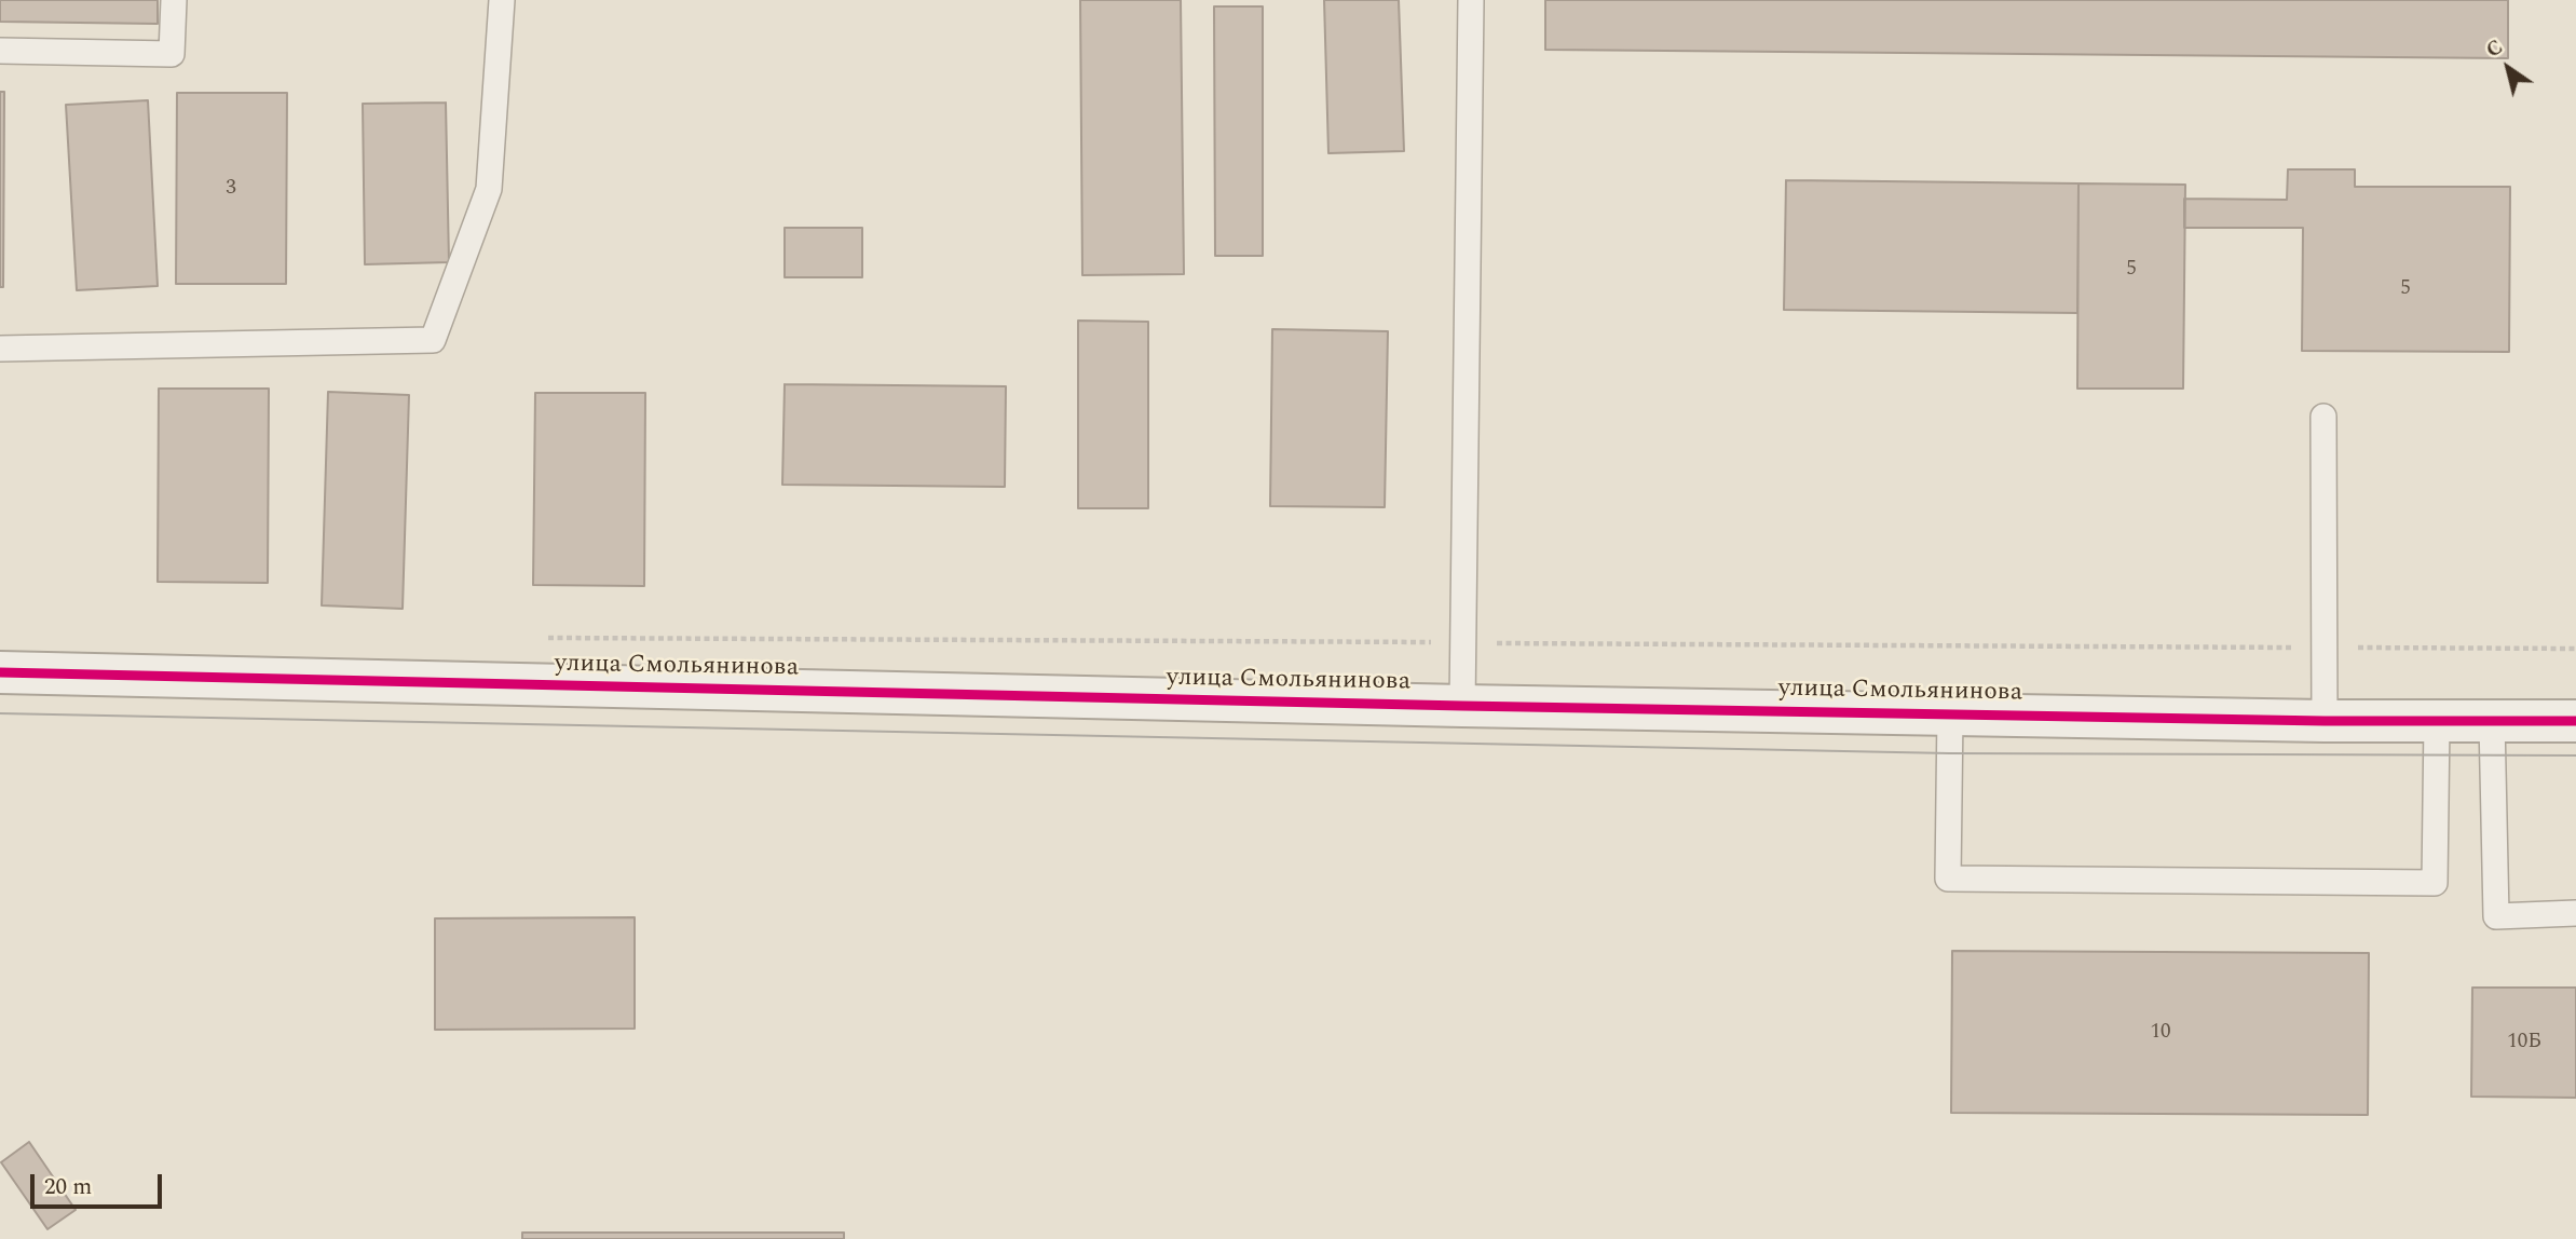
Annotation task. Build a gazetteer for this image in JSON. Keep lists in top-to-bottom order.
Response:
{
  "streets": {
    "street": ["улица Смольянинова"]
  },
  "house_numbers": [
    "3",
    "5",
    "5",
    "10",
    "10Б"
  ],
  "scale_bar": "20 m",
  "north": "top left"
}
